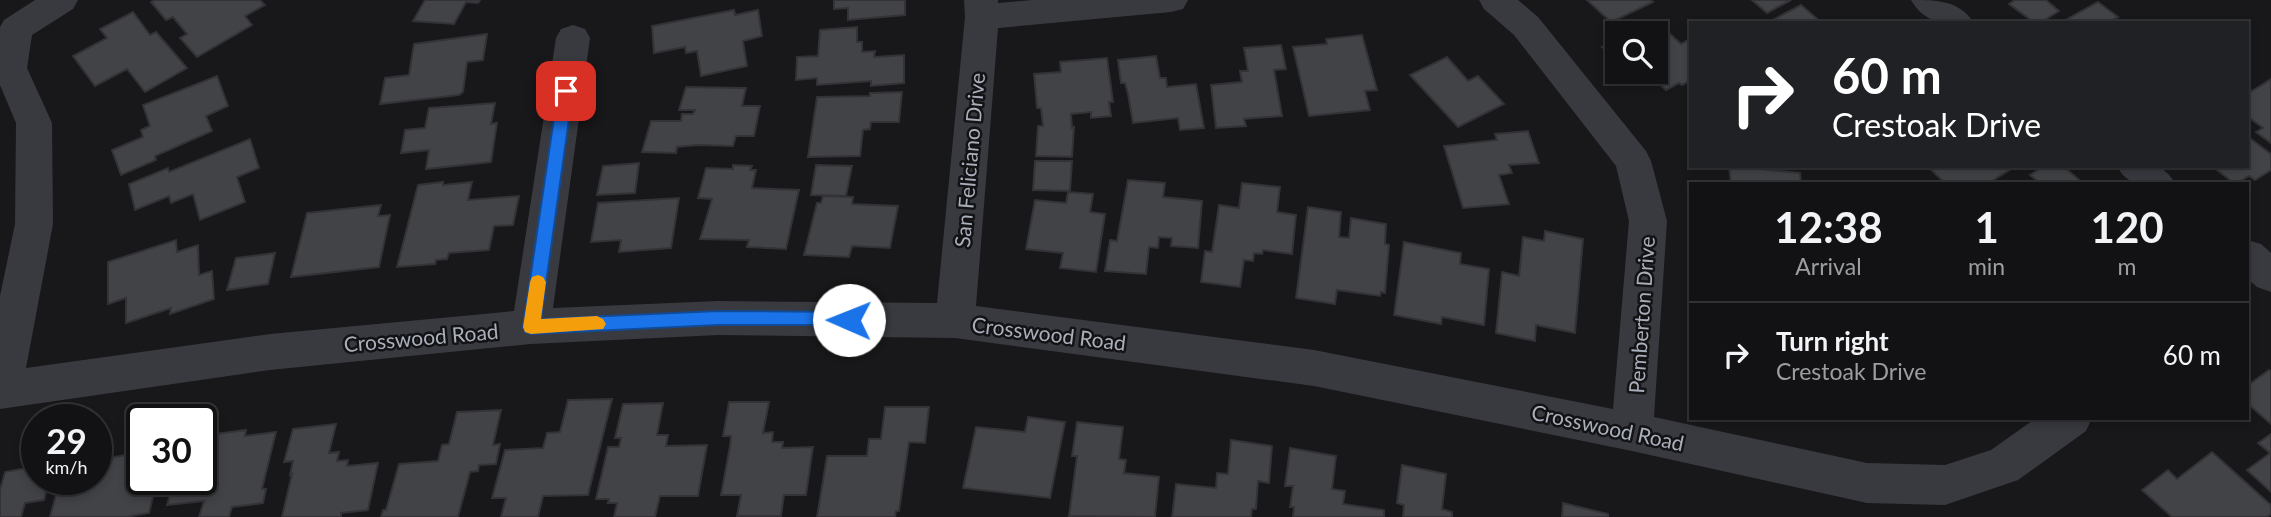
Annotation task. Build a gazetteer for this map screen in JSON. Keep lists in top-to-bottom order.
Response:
{
  "streets": {
    "street": ["San Feliciano Drive", "Pemberton Drive", "Crosswood Road"]
  },
  "crossings": [
    ["San Feliciano Drive", "Crosswood Road"],
    ["Pemberton Drive", "Crosswood Road"]
  ],
  "page": {
    "turn": ["60 m", "Crestoak Drive"],
    "eta": [
      "12:38",
      "Arrival",
      "1",
      "min",
      "120",
      "m"
    ],
    "list": [
      {
        "name": "Turn right",
        "note": "Crestoak Drive",
        "value": "60 m"
      }
    ],
    "speed": "29 km/h",
    "limit": "30"
  }
}
